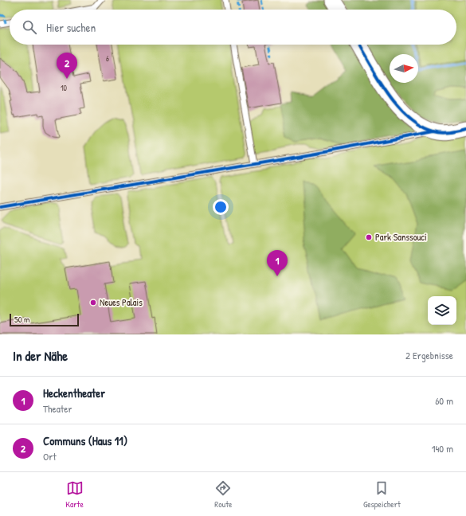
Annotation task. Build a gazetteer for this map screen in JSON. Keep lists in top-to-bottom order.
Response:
{
  "places": ["Park Sanssouci", "Neues Palais"],
  "house_numbers": ["6", "10"],
  "scale_bar": "50 m",
  "north": "right",
  "page": {
    "search": "Hier suchen",
    "pins": ["2", "1"],
    "scale": "50 m",
    "heading": ["In der Nähe", "2 Ergebnisse"],
    "list": [
      {
        "mark": "1",
        "name": "Heckentheater",
        "note": "Theater",
        "value": "60 m"
      },
      {
        "mark": "2",
        "name": "Communs (Haus 11)",
        "note": "Ort",
        "value": "140 m"
      }
    ],
    "nav": ["Karte", "Route", "Gespeichert"]
  }
}
